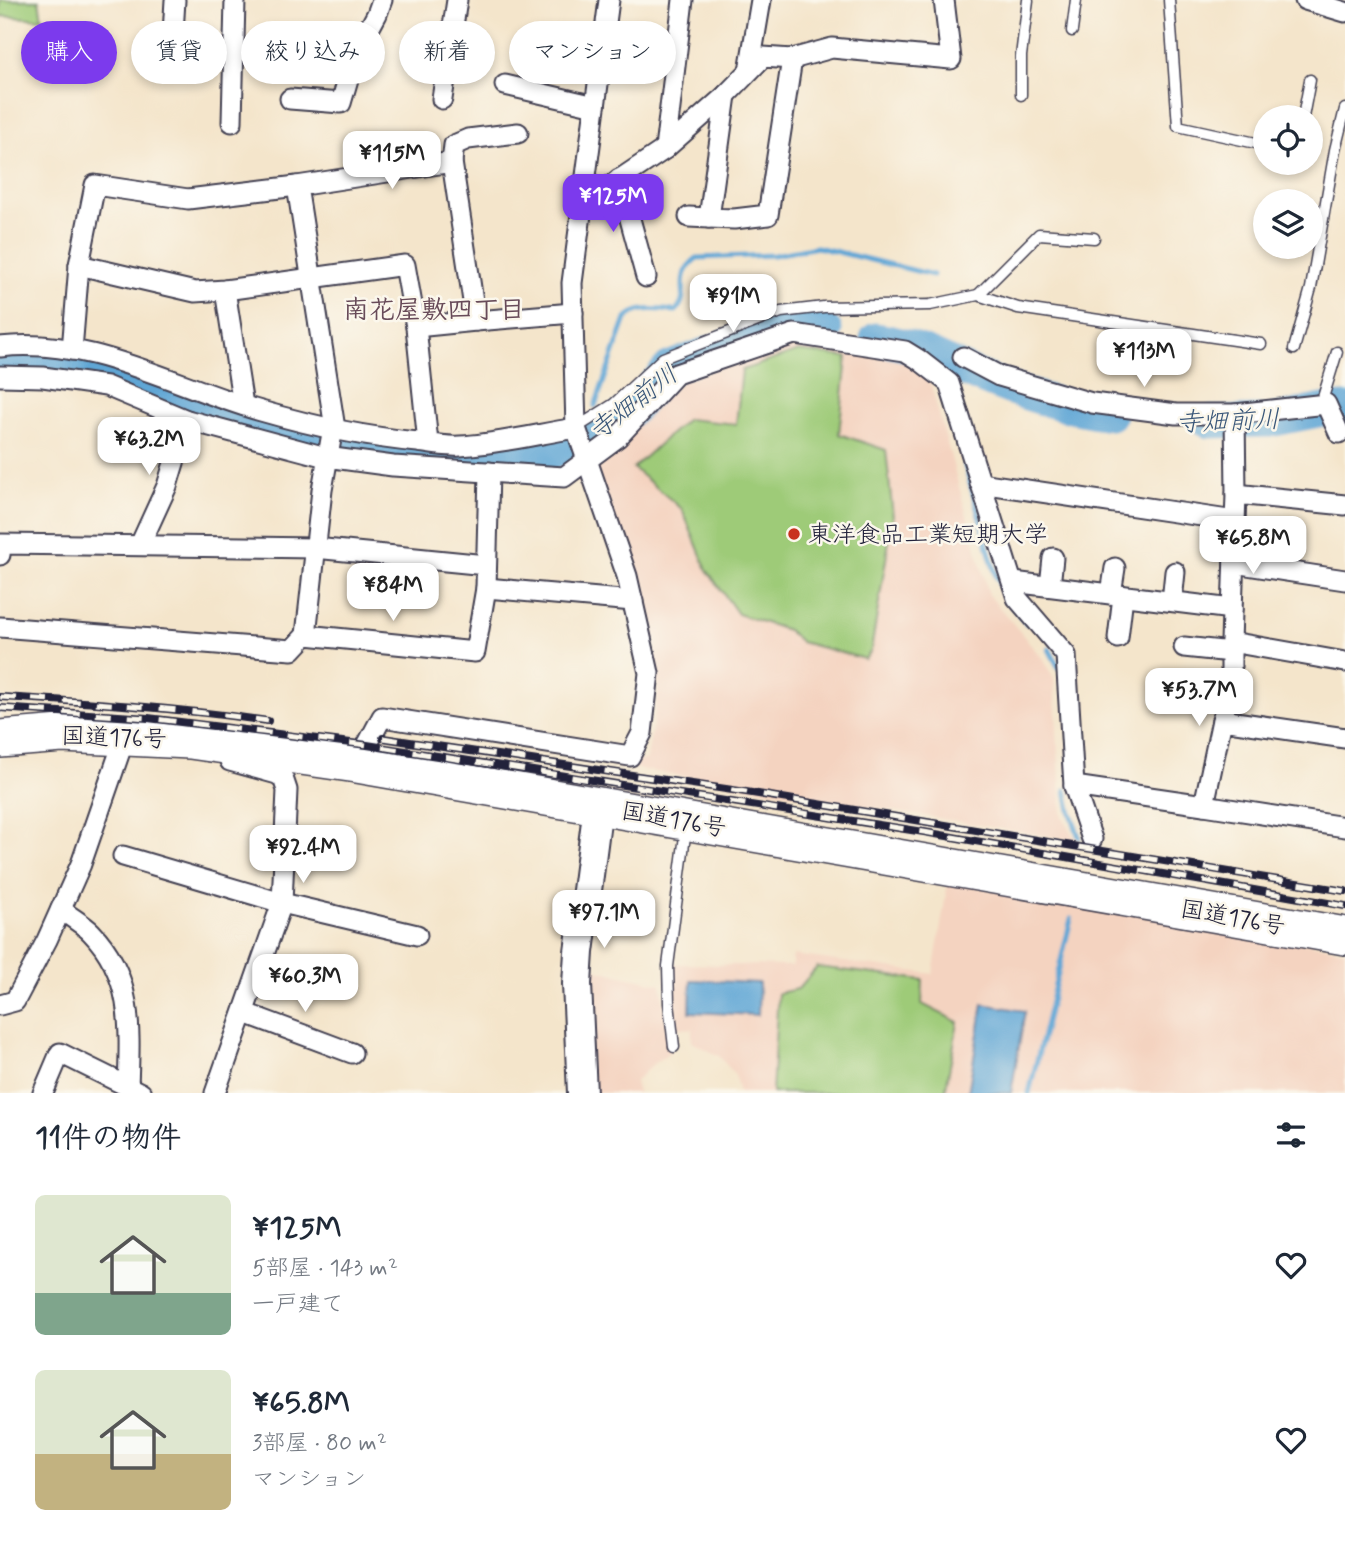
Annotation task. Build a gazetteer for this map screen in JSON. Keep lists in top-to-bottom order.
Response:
{
  "streets": {
    "highway": ["国道176号"]
  },
  "districts": ["南花屋敷四丁目"],
  "water": ["寺畑前川"],
  "places": ["東洋食品工業短期大学"],
  "page": {
    "chip": [
      "購入",
      "賃貸",
      "絞り込み",
      "新着",
      "マンション"
    ],
    "price": [
      "¥115M",
      "¥125M",
      "¥91M",
      "¥113M",
      "¥63.2M",
      "¥65.8M",
      "¥84M",
      "¥53.7M",
      "¥92.4M",
      "¥97.1M",
      "¥60.3M"
    ],
    "heading": "11件の物件",
    "list": [
      {
        "name": "¥125M",
        "note": "5部屋 · 143 m² · 一戸建て"
      },
      {
        "name": "¥65.8M",
        "note": "3部屋 · 80 m² · マンション"
      }
    ]
  }
}
